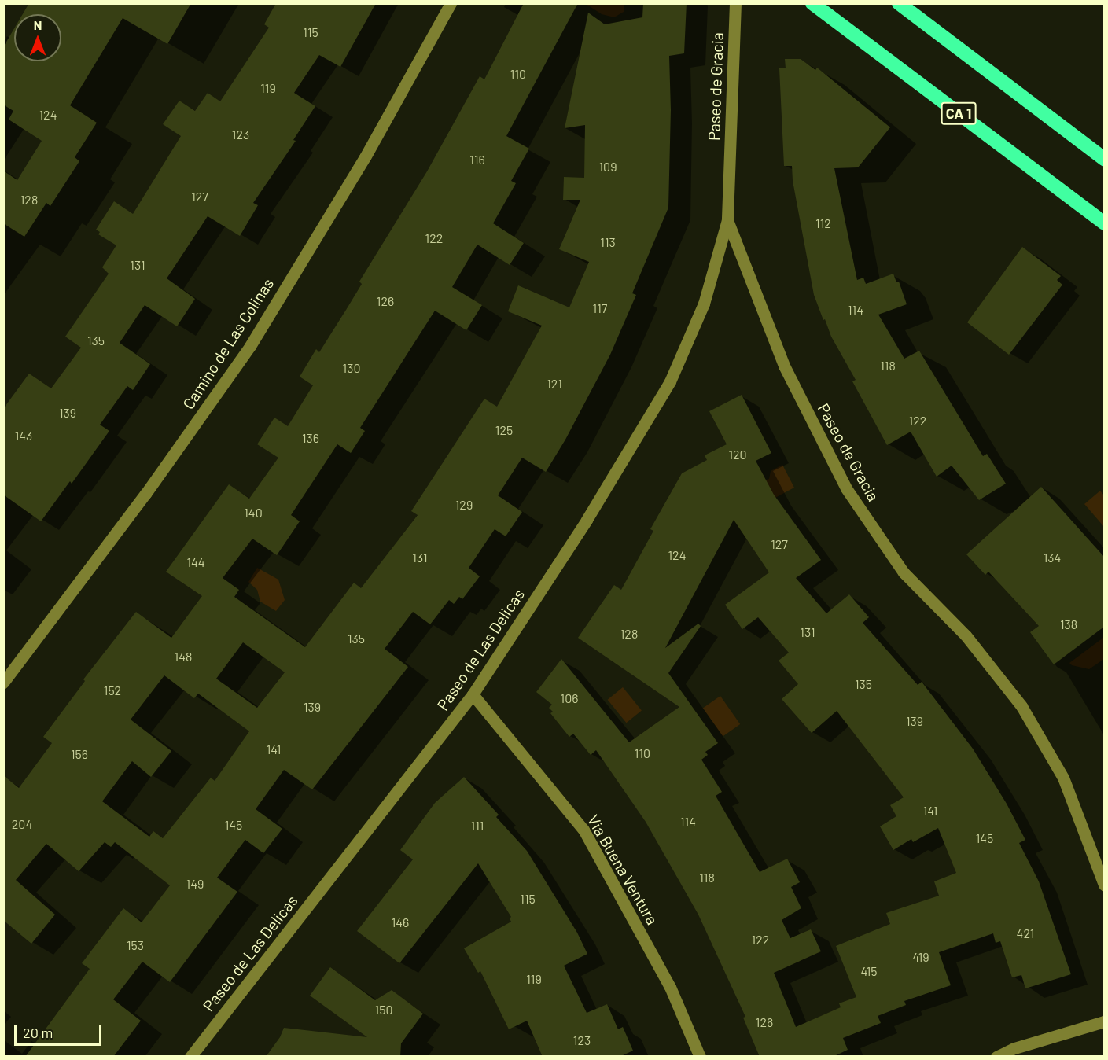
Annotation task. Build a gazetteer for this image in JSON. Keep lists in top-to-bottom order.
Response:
{
  "streets": {
    "highway": ["CA 1"],
    "street": [
      "Paseo de Gracia",
      "Camino de Las Colinas",
      "Paseo de Las Delicas",
      "Via Buena Ventura"
    ]
  },
  "crossings": [
    ["Paseo de Gracia", "Paseo de Las Delicas"],
    ["Paseo de Las Delicas", "Via Buena Ventura"]
  ],
  "house_numbers": [
    "115",
    "110",
    "119",
    "124",
    "123",
    "116",
    "109",
    "127",
    "128",
    "112",
    "122",
    "113",
    "131",
    "126",
    "117",
    "114",
    "135",
    "118",
    "130",
    "121",
    "139",
    "122",
    "125",
    "143",
    "136",
    "120",
    "129",
    "140",
    "127",
    "124",
    "131",
    "134",
    "144",
    "138",
    "131",
    "128",
    "135",
    "148",
    "135",
    "152",
    "106",
    "139",
    "139",
    "141",
    "110",
    "156",
    "141",
    "114",
    "204",
    "145",
    "111",
    "145",
    "118",
    "149",
    "115",
    "146",
    "421",
    "122",
    "153",
    "419",
    "415",
    "119",
    "150",
    "126",
    "123"
  ],
  "scale_bar": "20 m",
  "north": "top"
}
